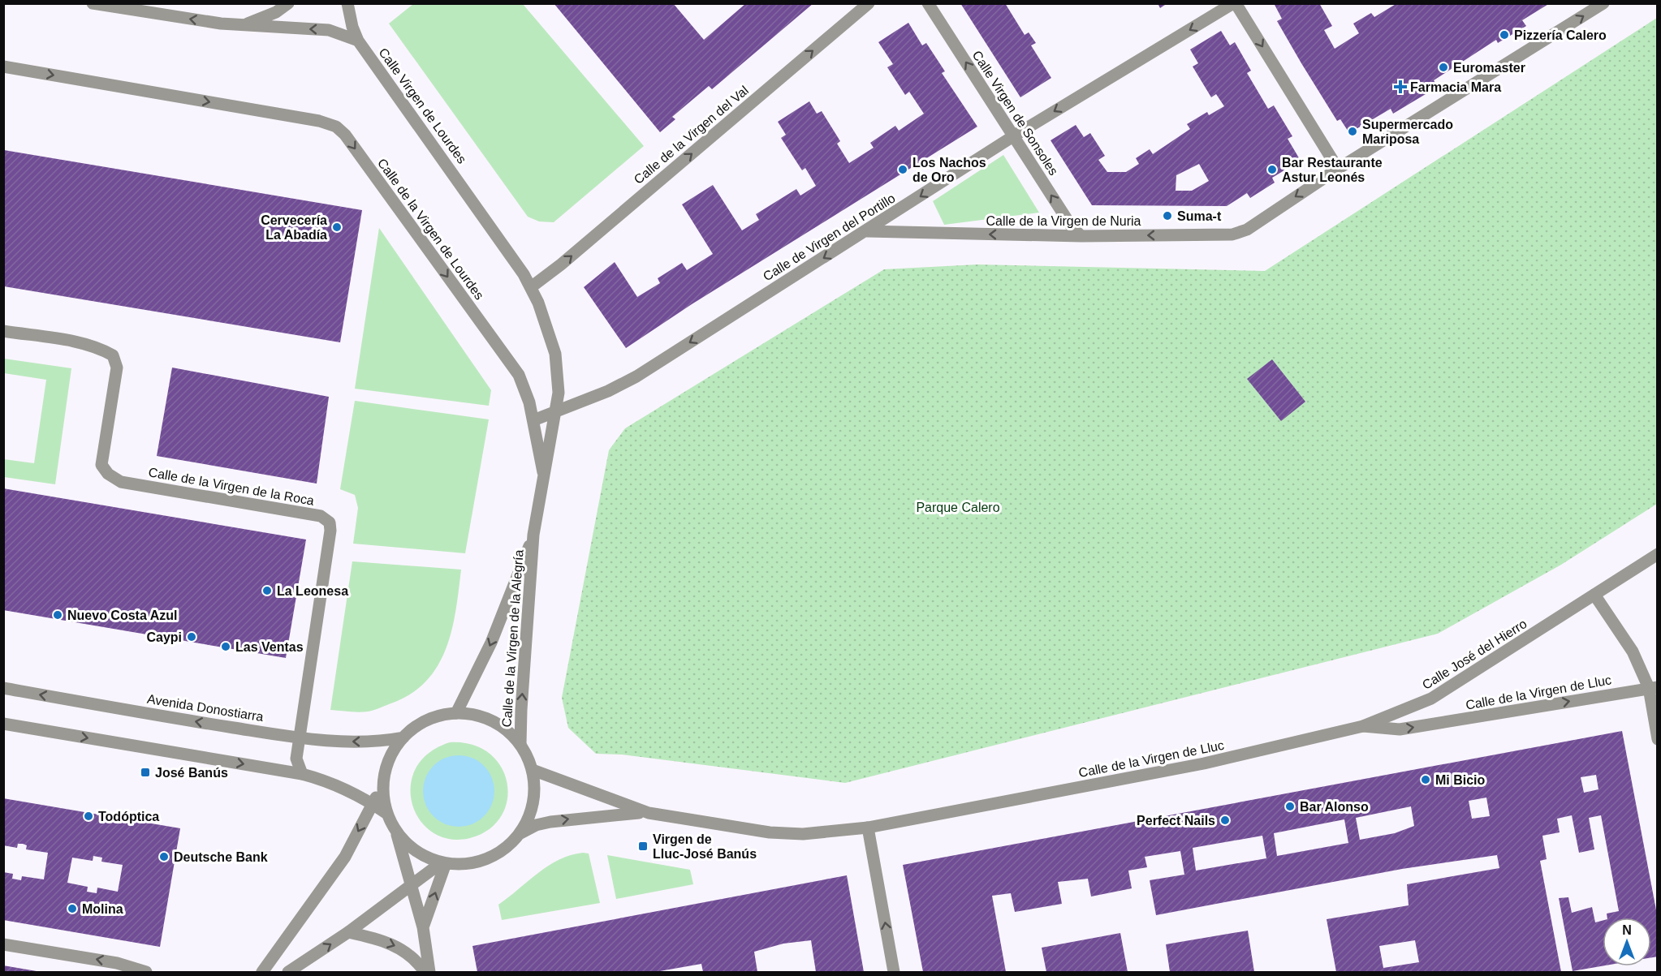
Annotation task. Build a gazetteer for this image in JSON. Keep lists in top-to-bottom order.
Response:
{
  "streets": {
    "street": [
      "Calle Virgen de Lourdes",
      "Calle Virgen de Sonsoles",
      "Calle de la Virgen del Val",
      "Calle de la Virgen de Nuria",
      "Calle de la Virgen de Lourdes",
      "Calle de Virgen del Portillo",
      "Calle de la Virgen de la Roca",
      "Calle de la Virgen de la Alegría",
      "Calle José del Hierro",
      "Calle de la Virgen de Lluc",
      "Avenida Donostiarra"
    ]
  },
  "crossings": [
    ["Calle Virgen de Lourdes", "Calle de la Virgen del Val"],
    ["Calle Virgen de Sonsoles", "Calle de la Virgen de Nuria"],
    ["Calle Virgen de Sonsoles", "Calle de Virgen del Portillo"],
    ["Calle de la Virgen de Nuria", "Calle de Virgen del Portillo"],
    ["Calle de la Virgen de Lourdes", "Calle de Virgen del Portillo"],
    ["Calle de la Virgen de Lourdes", "Calle de la Virgen de la Alegría"],
    ["Calle de la Virgen de la Roca", "Avenida Donostiarra"],
    ["Calle de la Virgen de la Alegría", "Calle de la Virgen de Lluc"],
    ["Calle de la Virgen de la Alegría", "Avenida Donostiarra"],
    ["Calle José del Hierro", "Calle de la Virgen de Lluc"],
    ["Calle de la Virgen de Lluc", "Avenida Donostiarra"]
  ],
  "one_way": [
    "Calle Virgen de Sonsoles",
    "Calle de la Virgen del Val",
    "Calle de la Virgen de Lourdes",
    "Calle de Virgen del Portillo"
  ],
  "parks": ["Parque Calero"],
  "places": {
    "other": [
      "Pizzería Calero",
      "Euromaster",
      "Supermercado Mariposa",
      "Los Nachos de Oro",
      "Bar Restaurante Astur Leonés",
      "Suma-t",
      "Cervecería La Abadía",
      "La Leonesa",
      "Nuevo Costa Azul",
      "Caypi",
      "Las Ventas",
      "Mi Bicio",
      "Bar Alonso",
      "Todóptica",
      "Perfect Nails",
      "Deutsche Bank",
      "Molina"
    ],
    "health": ["Farmacia Mara"],
    "transit": ["José Banús", "Virgen de Lluc-José Banús"]
  },
  "north": "top"
}
